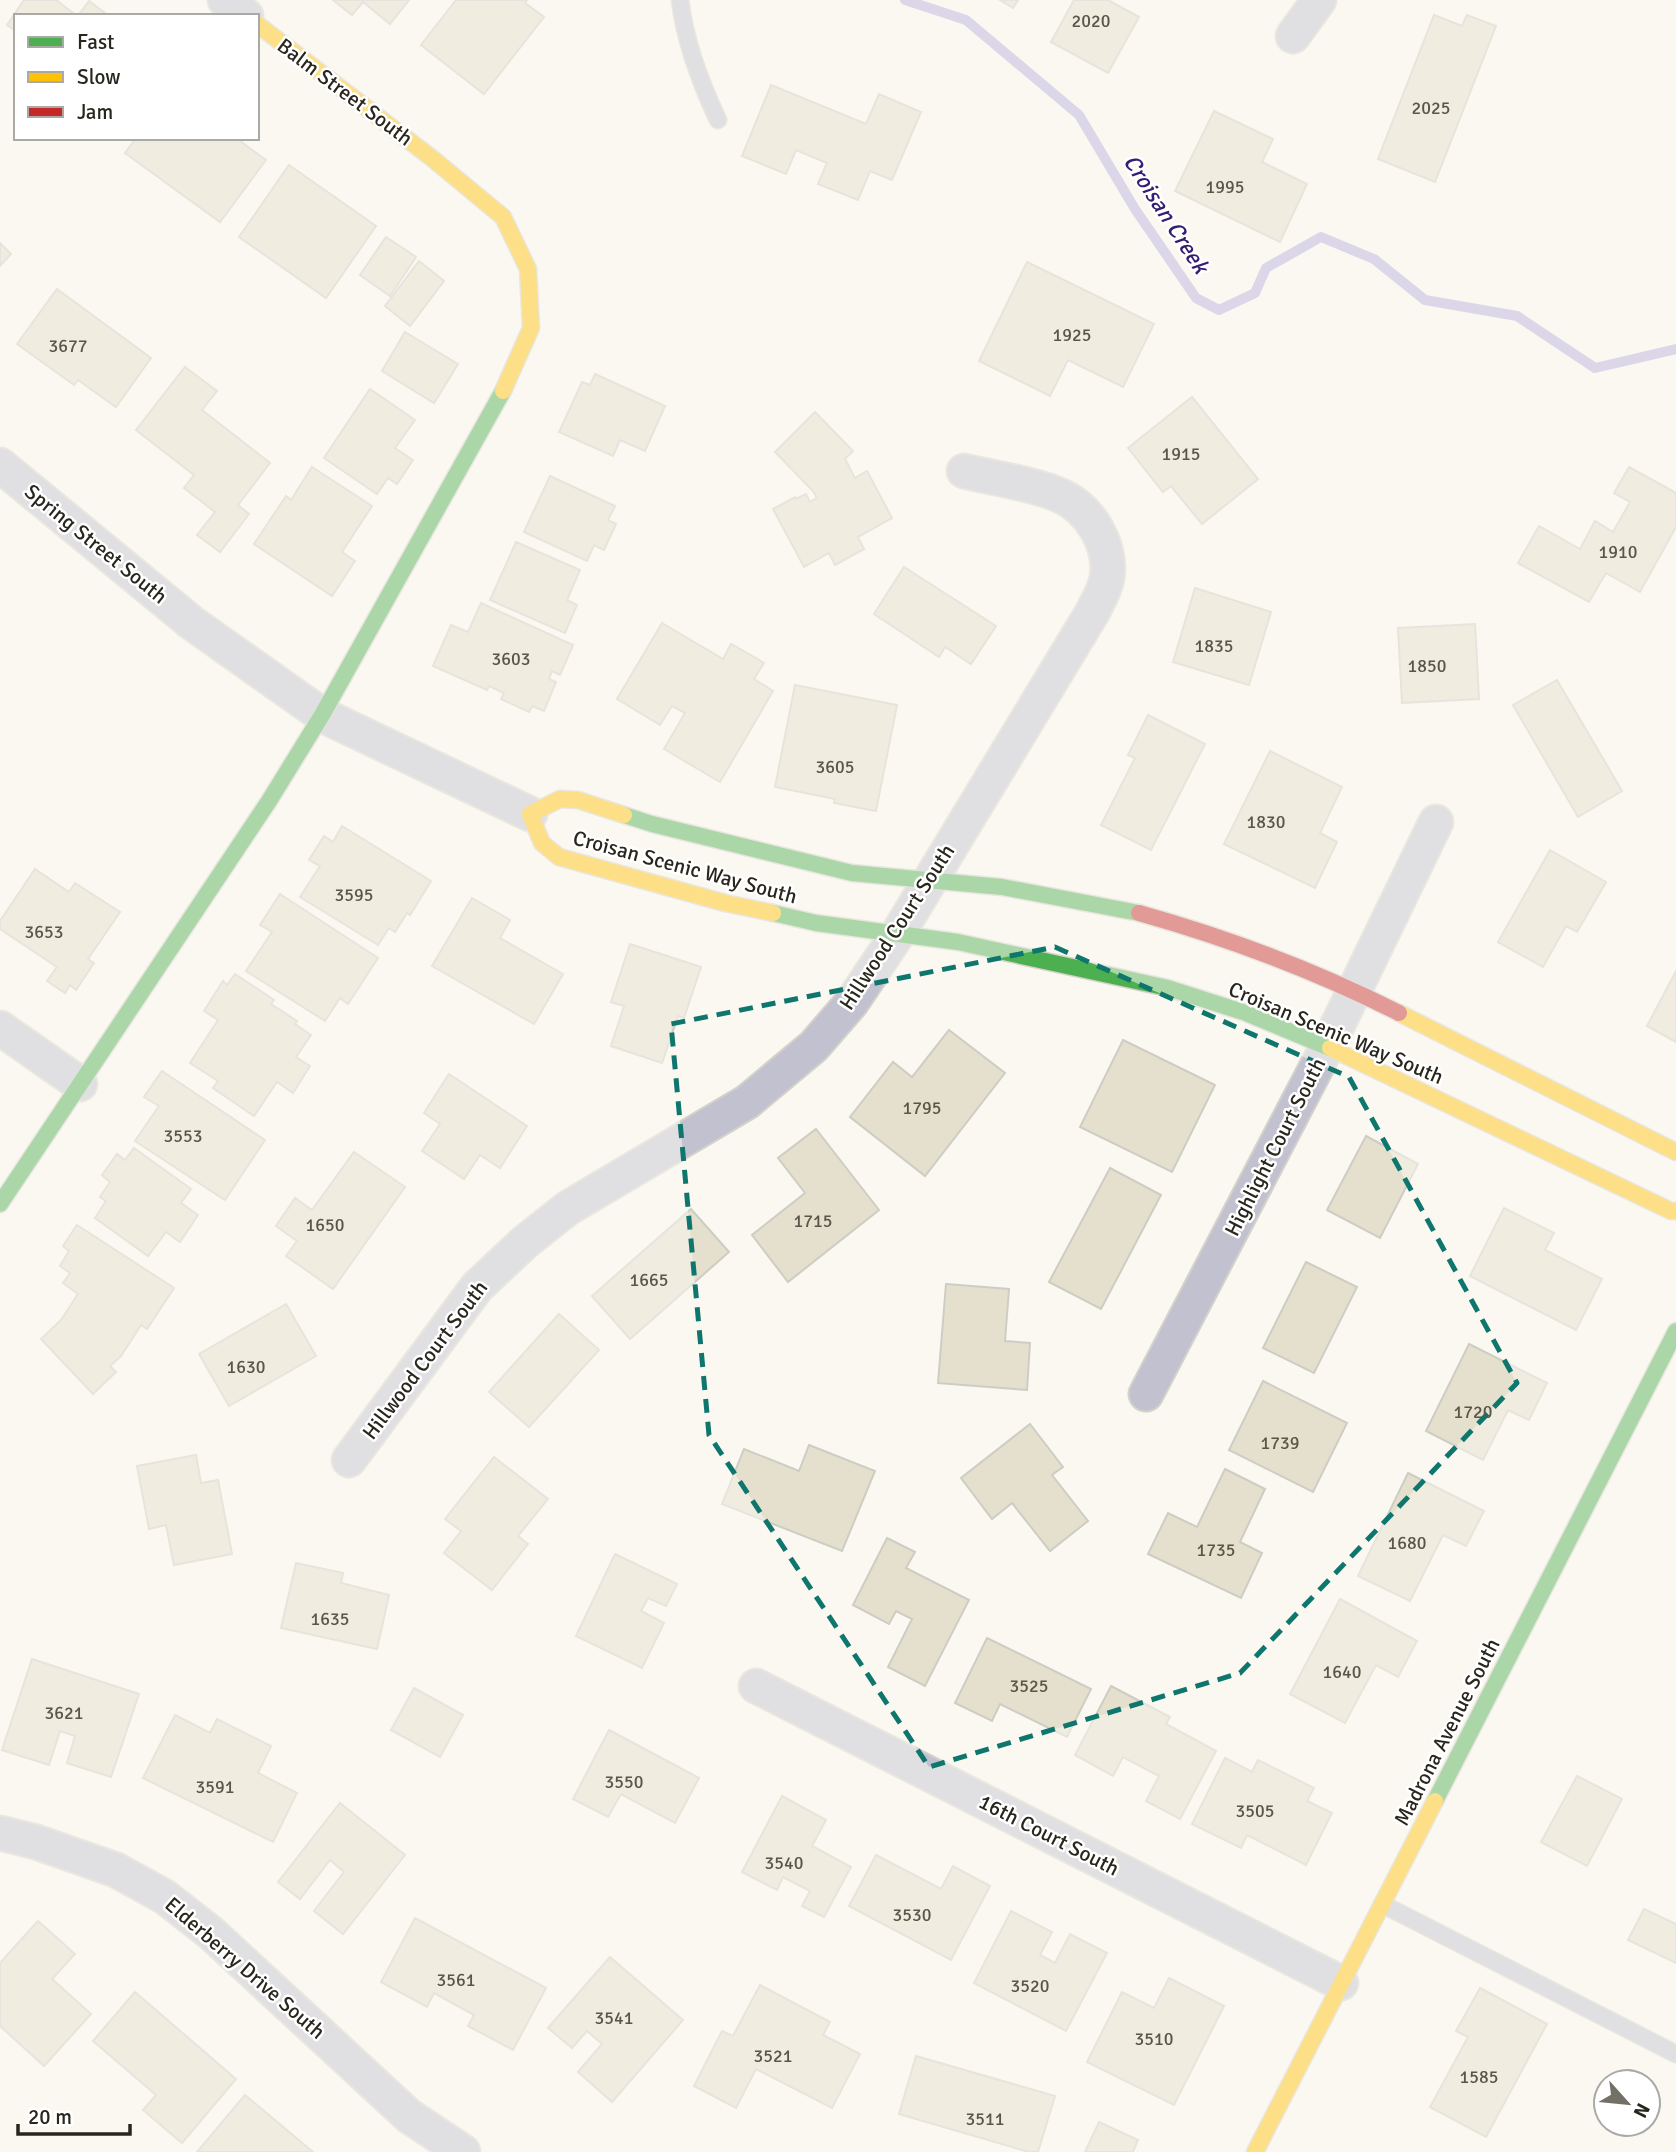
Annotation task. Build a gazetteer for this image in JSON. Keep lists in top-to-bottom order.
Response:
{
  "streets": {
    "street": [
      "Balm Street South",
      "Spring Street South",
      "Croisan Scenic Way South",
      "Hillwood Court South",
      "Highlight Court South",
      "Madrona Avenue South",
      "16th Court South",
      "Elderberry Drive South"
    ]
  },
  "crossings": [
    ["Balm Street South", "Spring Street South"],
    ["Spring Street South", "Croisan Scenic Way South"],
    ["Croisan Scenic Way South", "Hillwood Court South"],
    ["Croisan Scenic Way South", "Highlight Court South"],
    ["Madrona Avenue South", "16th Court South"]
  ],
  "water": ["Croisan Creek"],
  "house_numbers": [
    "2020",
    "2025",
    "1995",
    "1925",
    "3677",
    "1915",
    "1910",
    "1835",
    "3603",
    "1850",
    "3605",
    "1830",
    "3595",
    "3653",
    "1795",
    "3553",
    "1715",
    "1650",
    "1665",
    "1630",
    "1720",
    "1739",
    "1680",
    "1735",
    "1635",
    "1640",
    "3525",
    "3621",
    "3550",
    "3591",
    "3505",
    "3540",
    "3530",
    "3561",
    "3520",
    "3541",
    "3510",
    "3521",
    "1585",
    "3511"
  ],
  "legend": ["Fast", "Slow", "Jam"],
  "scale_bar": "20 m",
  "north": "bottom right"
}
